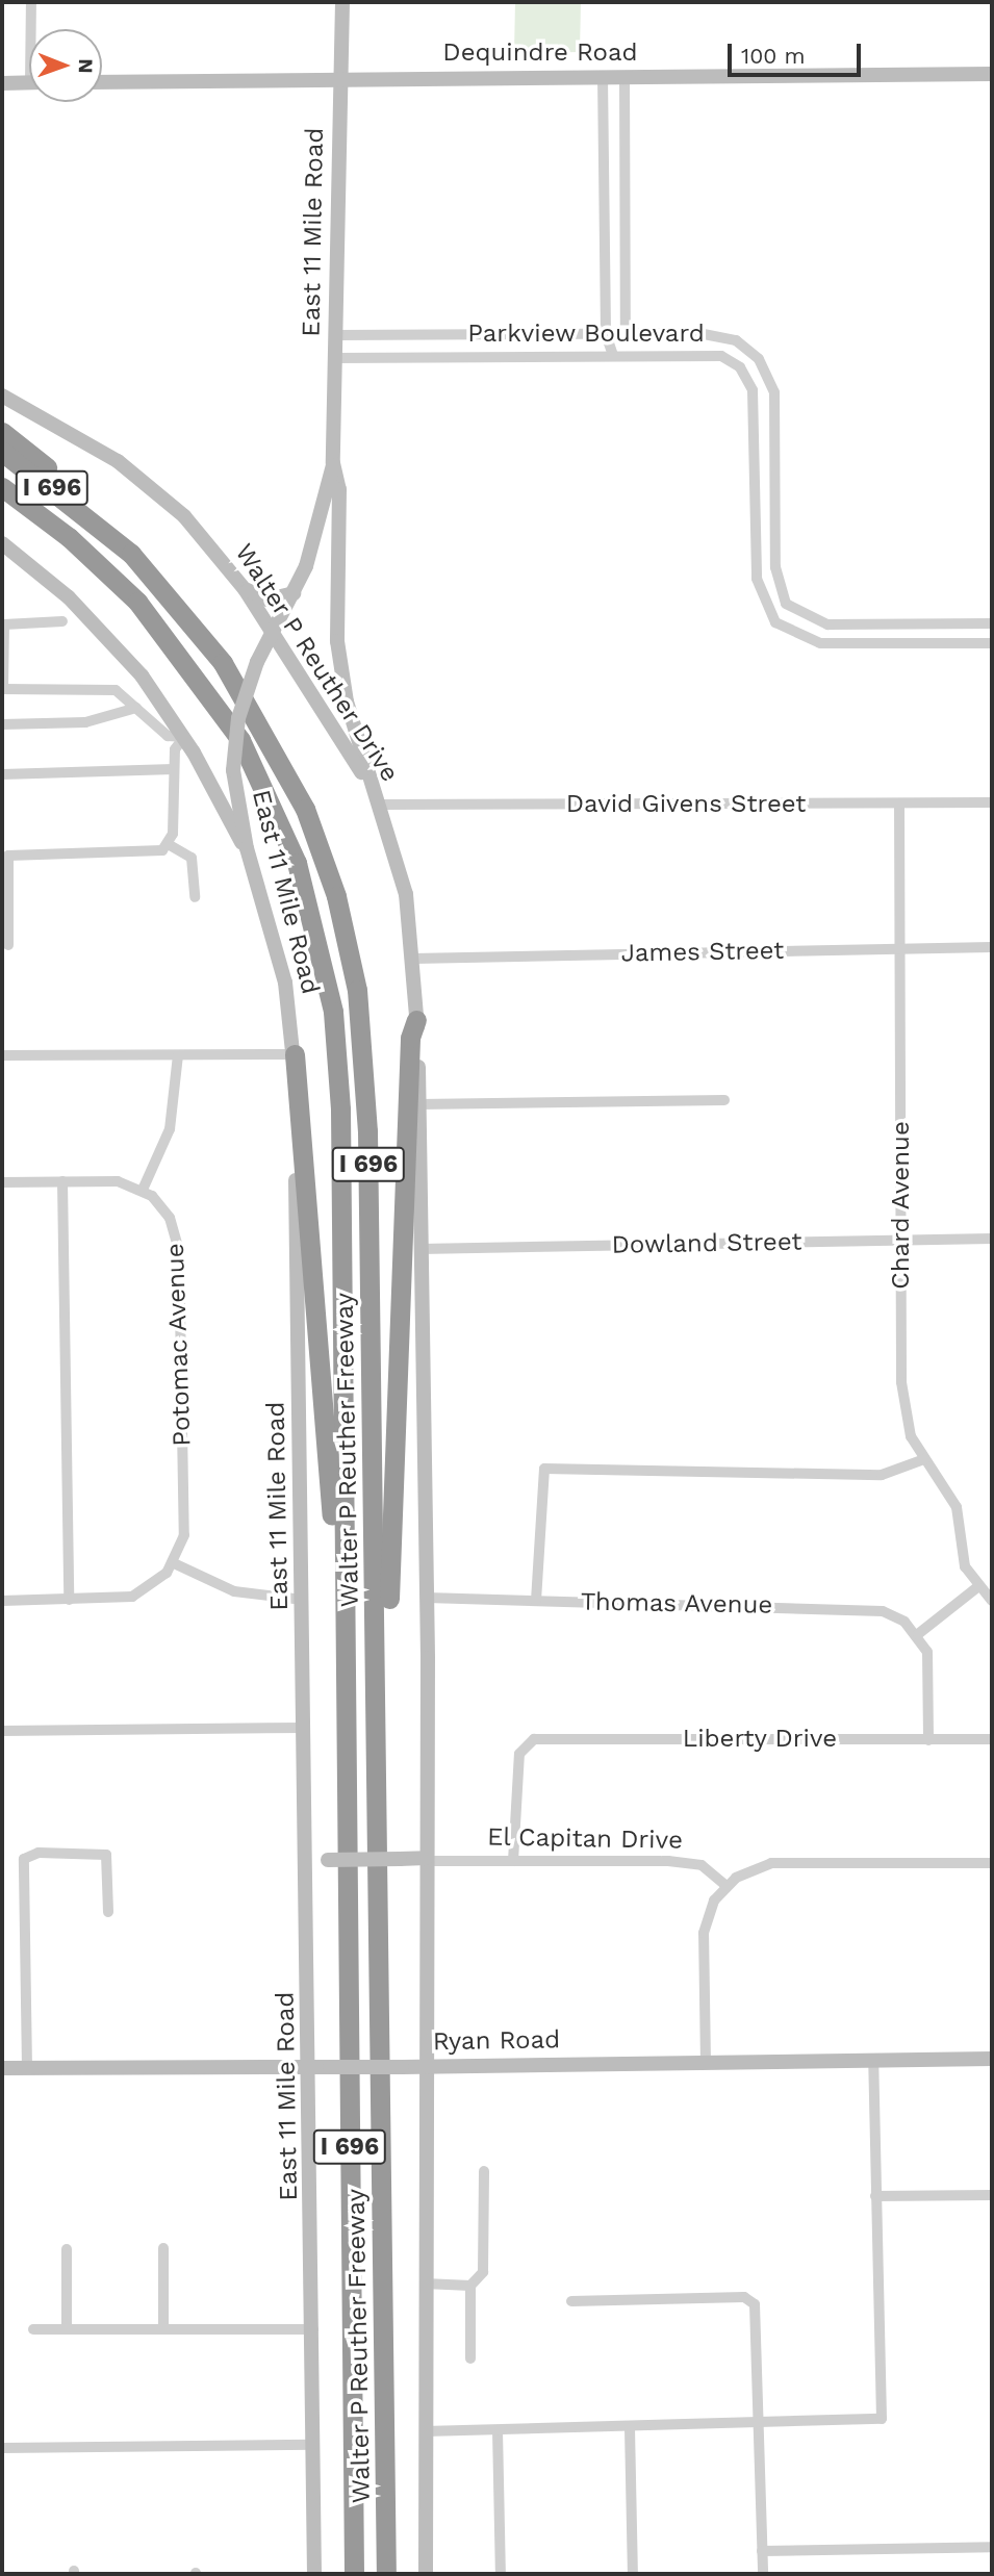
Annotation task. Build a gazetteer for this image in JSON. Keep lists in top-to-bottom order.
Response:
{
  "streets": {
    "highway": ["I 696", "Walter P Reuther Freeway"],
    "main road": [
      "Dequindre Road",
      "East 11 Mile Road",
      "Walter P Reuther Drive",
      "El Capitan Drive",
      "Ryan Road"
    ],
    "street": [
      "Parkview Boulevard",
      "David Givens Street",
      "James Street",
      "Chard Avenue",
      "Dowland Street",
      "Potomac Avenue",
      "Thomas Avenue",
      "Liberty Drive"
    ]
  },
  "crossings": [
    ["Dequindre Road", "East 11 Mile Road"],
    ["East 11 Mile Road", "Parkview Boulevard"],
    ["East 11 Mile Road", "Walter P Reuther Drive"],
    ["East 11 Mile Road", "David Givens Street"],
    ["East 11 Mile Road", "James Street"],
    ["East 11 Mile Road", "Dowland Street"],
    ["East 11 Mile Road", "Thomas Avenue"],
    ["East 11 Mile Road", "El Capitan Drive"],
    ["East 11 Mile Road", "Ryan Road"],
    ["Walter P Reuther Drive", "David Givens Street"],
    ["David Givens Street", "Chard Avenue"],
    ["James Street", "Chard Avenue"],
    ["Chard Avenue", "Dowland Street"],
    ["Liberty Drive", "El Capitan Drive"]
  ],
  "scale_bar": "100 m",
  "north": "right"
}
